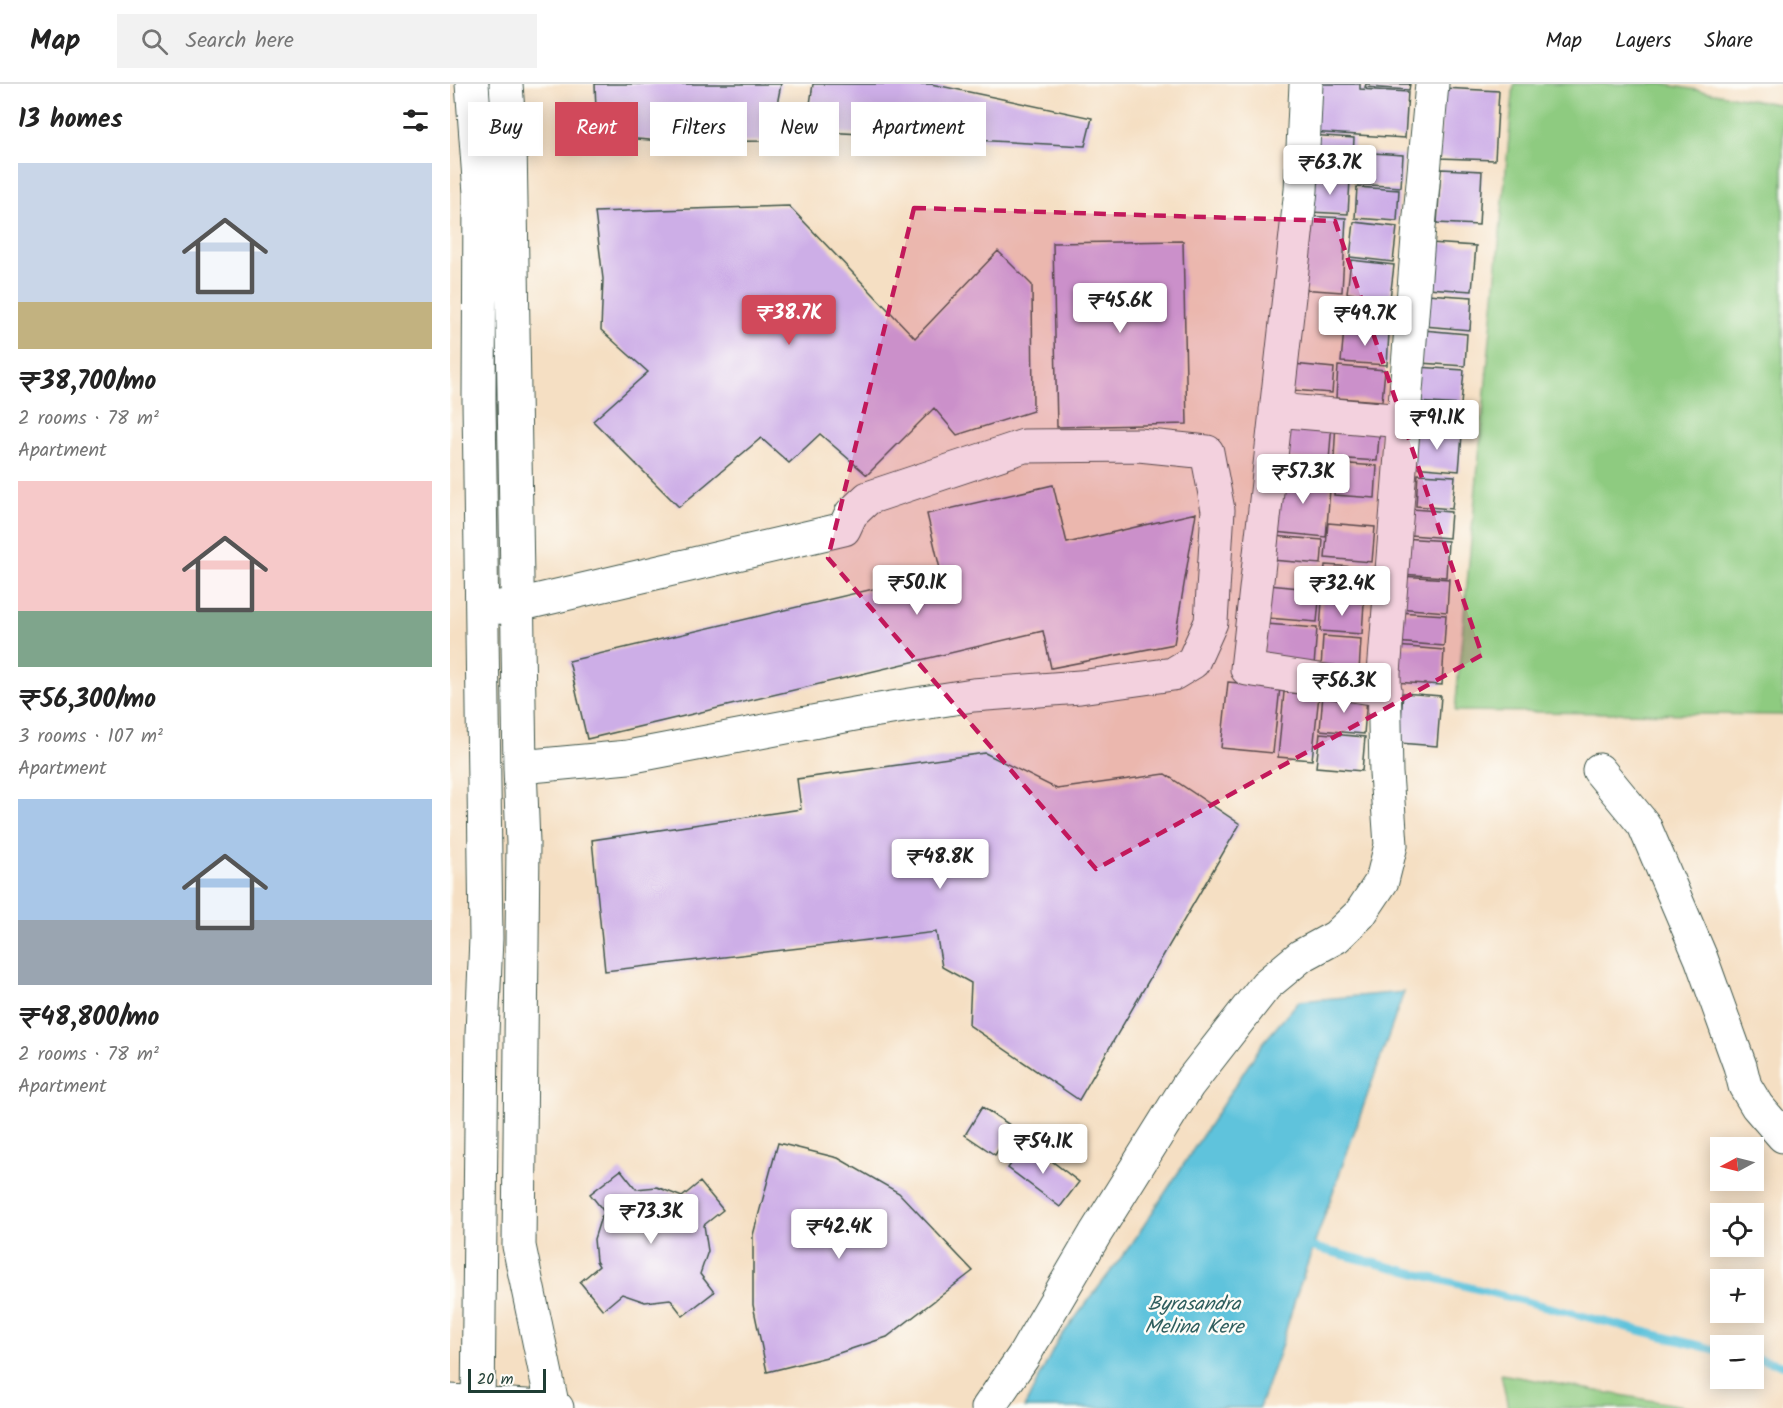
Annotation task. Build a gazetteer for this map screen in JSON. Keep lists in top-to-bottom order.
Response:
{
  "water": ["Byrasandra Melina Kere"],
  "scale_bar": "20 m",
  "north": "left",
  "page": {
    "header": "Map",
    "search": "Search here",
    "nav": ["Map", "Layers", "Share"],
    "heading": "13 homes",
    "chip": [
      "Buy",
      "Rent",
      "Filters",
      "New",
      "Apartment"
    ],
    "price": [
      "₹63.7K",
      "₹45.6K",
      "₹38.7K",
      "₹49.7K",
      "₹91.1K",
      "₹57.3K",
      "₹50.1K",
      "₹32.4K",
      "₹56.3K",
      "₹48.8K",
      "₹54.1K",
      "₹73.3K",
      "₹42.4K"
    ],
    "list": [
      {
        "name": "₹38,700/mo",
        "note": "2 rooms · 78 m² · Apartment"
      },
      {
        "name": "₹56,300/mo",
        "note": "3 rooms · 107 m² · Apartment"
      },
      {
        "name": "₹48,800/mo",
        "note": "2 rooms · 78 m² · Apartment"
      }
    ],
    "map_buttons": ["+", "−"],
    "scale": "20 m"
  }
}
